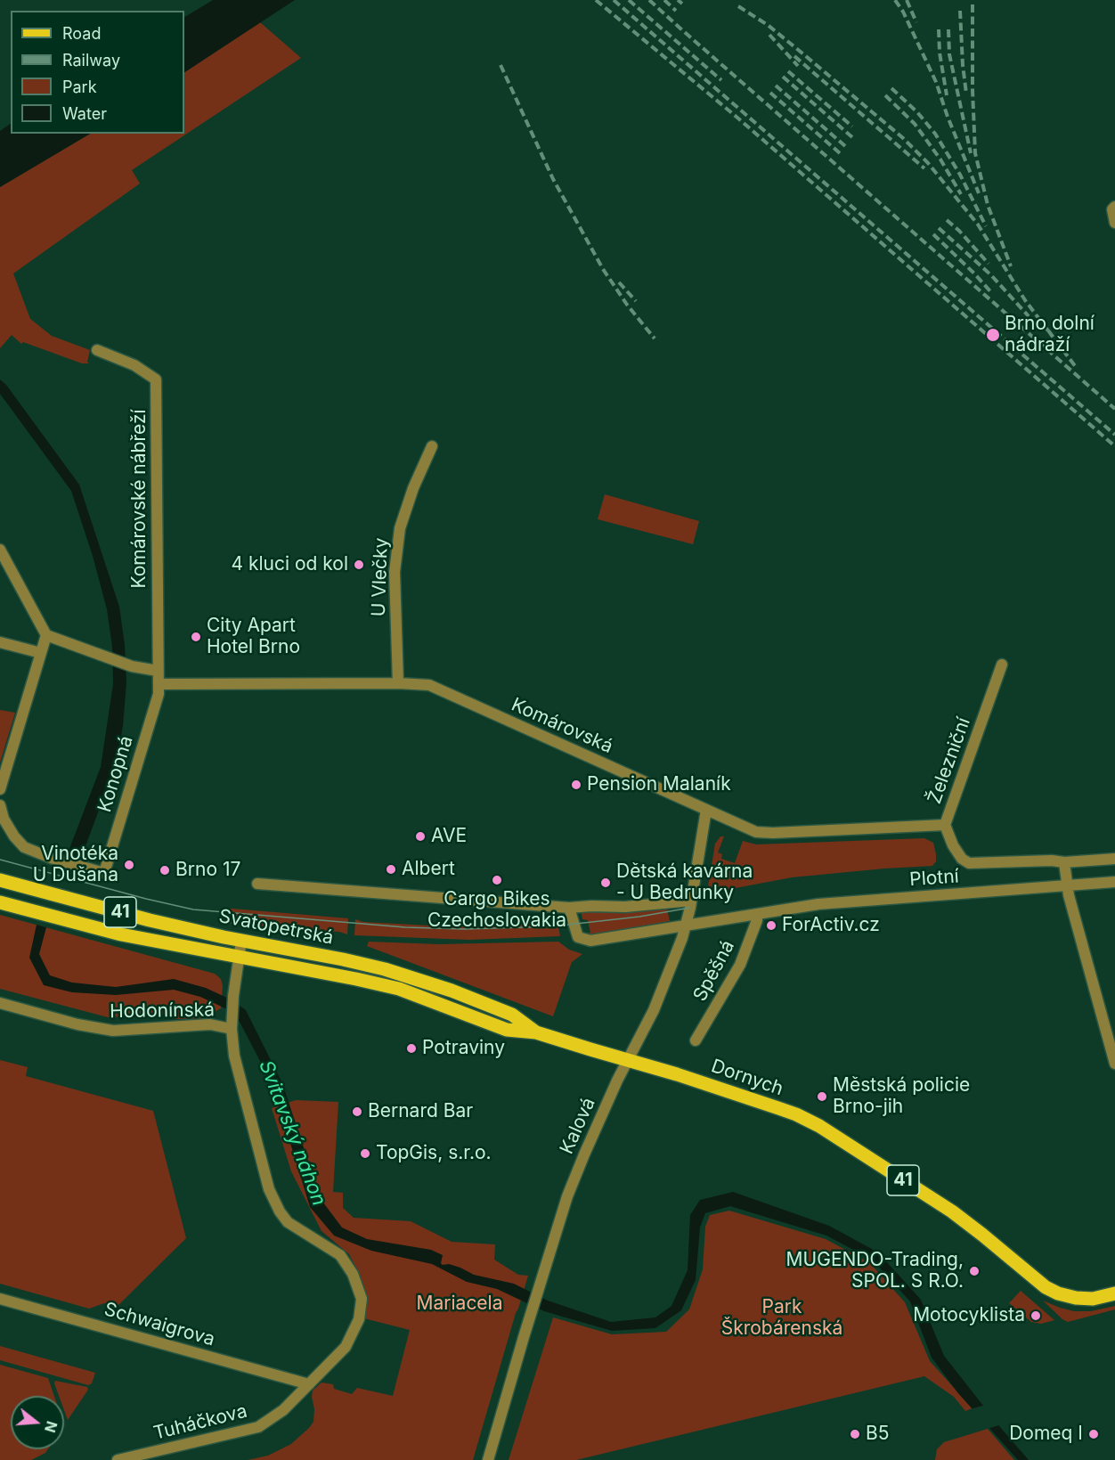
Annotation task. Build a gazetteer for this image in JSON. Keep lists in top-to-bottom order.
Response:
{
  "streets": {
    "main road": ["41", "Svatopetrská", "Dornych"],
    "street": [
      "Komárovské nábřeží",
      "U Vlečky",
      "Komárovská",
      "Železniční",
      "Konopná",
      "Plotní",
      "Spěšná",
      "Hodonínská",
      "Kalová",
      "Schwaigrova",
      "Tuháčkova"
    ]
  },
  "crossings": [
    ["Komárovské nábřeží", "Komárovská"],
    ["Komárovské nábřeží", "Konopná"],
    ["U Vlečky", "Komárovská"],
    ["Komárovská", "Železniční"],
    ["Komárovská", "Konopná"],
    ["Komárovská", "Kalová"],
    ["Železniční", "Plotní"],
    ["Plotní", "Spěšná"],
    ["Svatopetrská", "Dornych"],
    ["Svatopetrská", "Kalová"],
    ["Svatopetrská", "Tuháčkova"],
    ["Hodonínská", "Tuháčkova"],
    ["Dornych", "Kalová"],
    ["Schwaigrova", "Tuháčkova"]
  ],
  "water": ["Svitavský náhon"],
  "parks": ["Mariacela", "Park Škrobárenská"],
  "places": [
    "Brno dolní nádraží",
    "4 kluci od kol",
    "City Apart Hotel Brno",
    "Pension Malaník",
    "AVE",
    "Vinotéka U Dušana",
    "Albert",
    "Brno 17",
    "Cargo Bikes Czechoslovakia",
    "Dětská kavárna - U Bedrunky",
    "ForActiv.cz",
    "Potraviny",
    "Městská policie Brno-jih",
    "Bernard Bar",
    "TopGis, s.r.o.",
    "MUGENDO-Trading, SPOL. S R.O.",
    "Motocyklista",
    "B5",
    "Domeq I"
  ],
  "legend": [
    "Road",
    "Railway",
    "Park",
    "Water"
  ],
  "north": "right"
}
